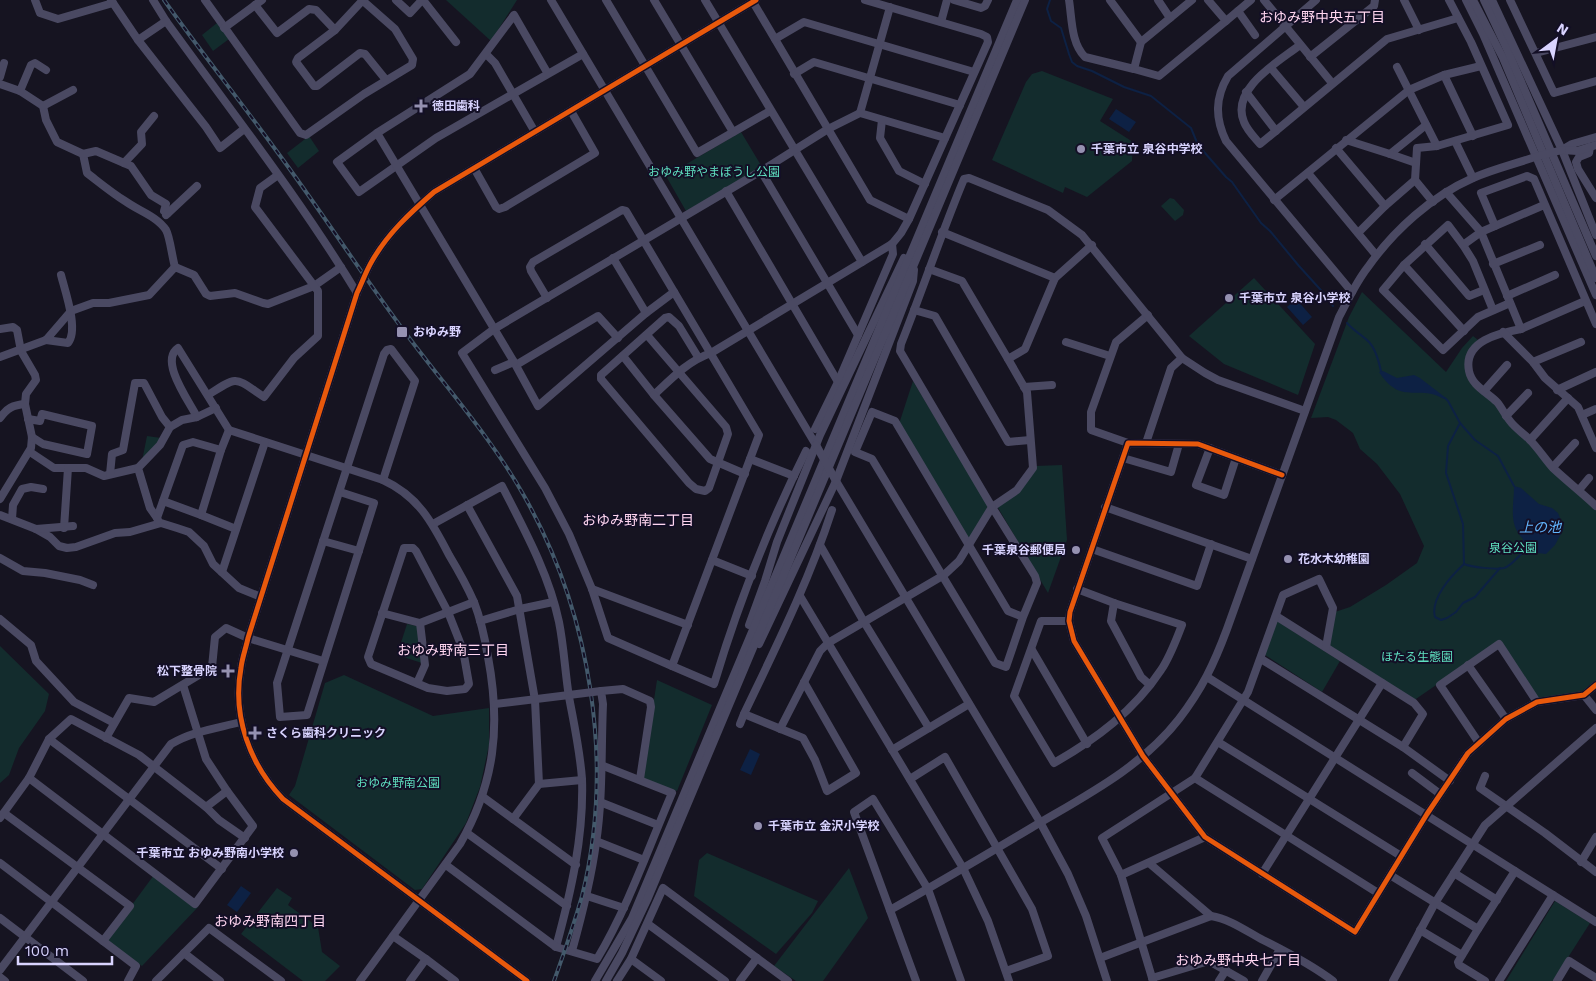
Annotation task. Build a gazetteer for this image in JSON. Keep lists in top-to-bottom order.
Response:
{
  "districts": [
    "おゆみ野中央五丁目",
    "おゆみ野南二丁目",
    "おゆみ野南三丁目",
    "おゆみ野南四丁目",
    "おゆみ野中央七丁目"
  ],
  "water": ["上の池"],
  "parks": [
    "おゆみ野やまぼうし公園",
    "泉谷公園",
    "ほたる生態園",
    "おゆみ野南公園"
  ],
  "places": {
    "health": ["徳田歯科", "松下整骨院", "さくら歯科クリニック"],
    "other": [
      "千葉市立 泉谷中学校",
      "千葉市立 泉谷小学校",
      "千葉泉谷郵便局",
      "花水木幼稚園",
      "千葉市立 金沢小学校",
      "千葉市立 おゆみ野南小学校"
    ],
    "transit": ["おゆみ野"]
  },
  "scale_bar": "100 m",
  "north": "top right"
}
